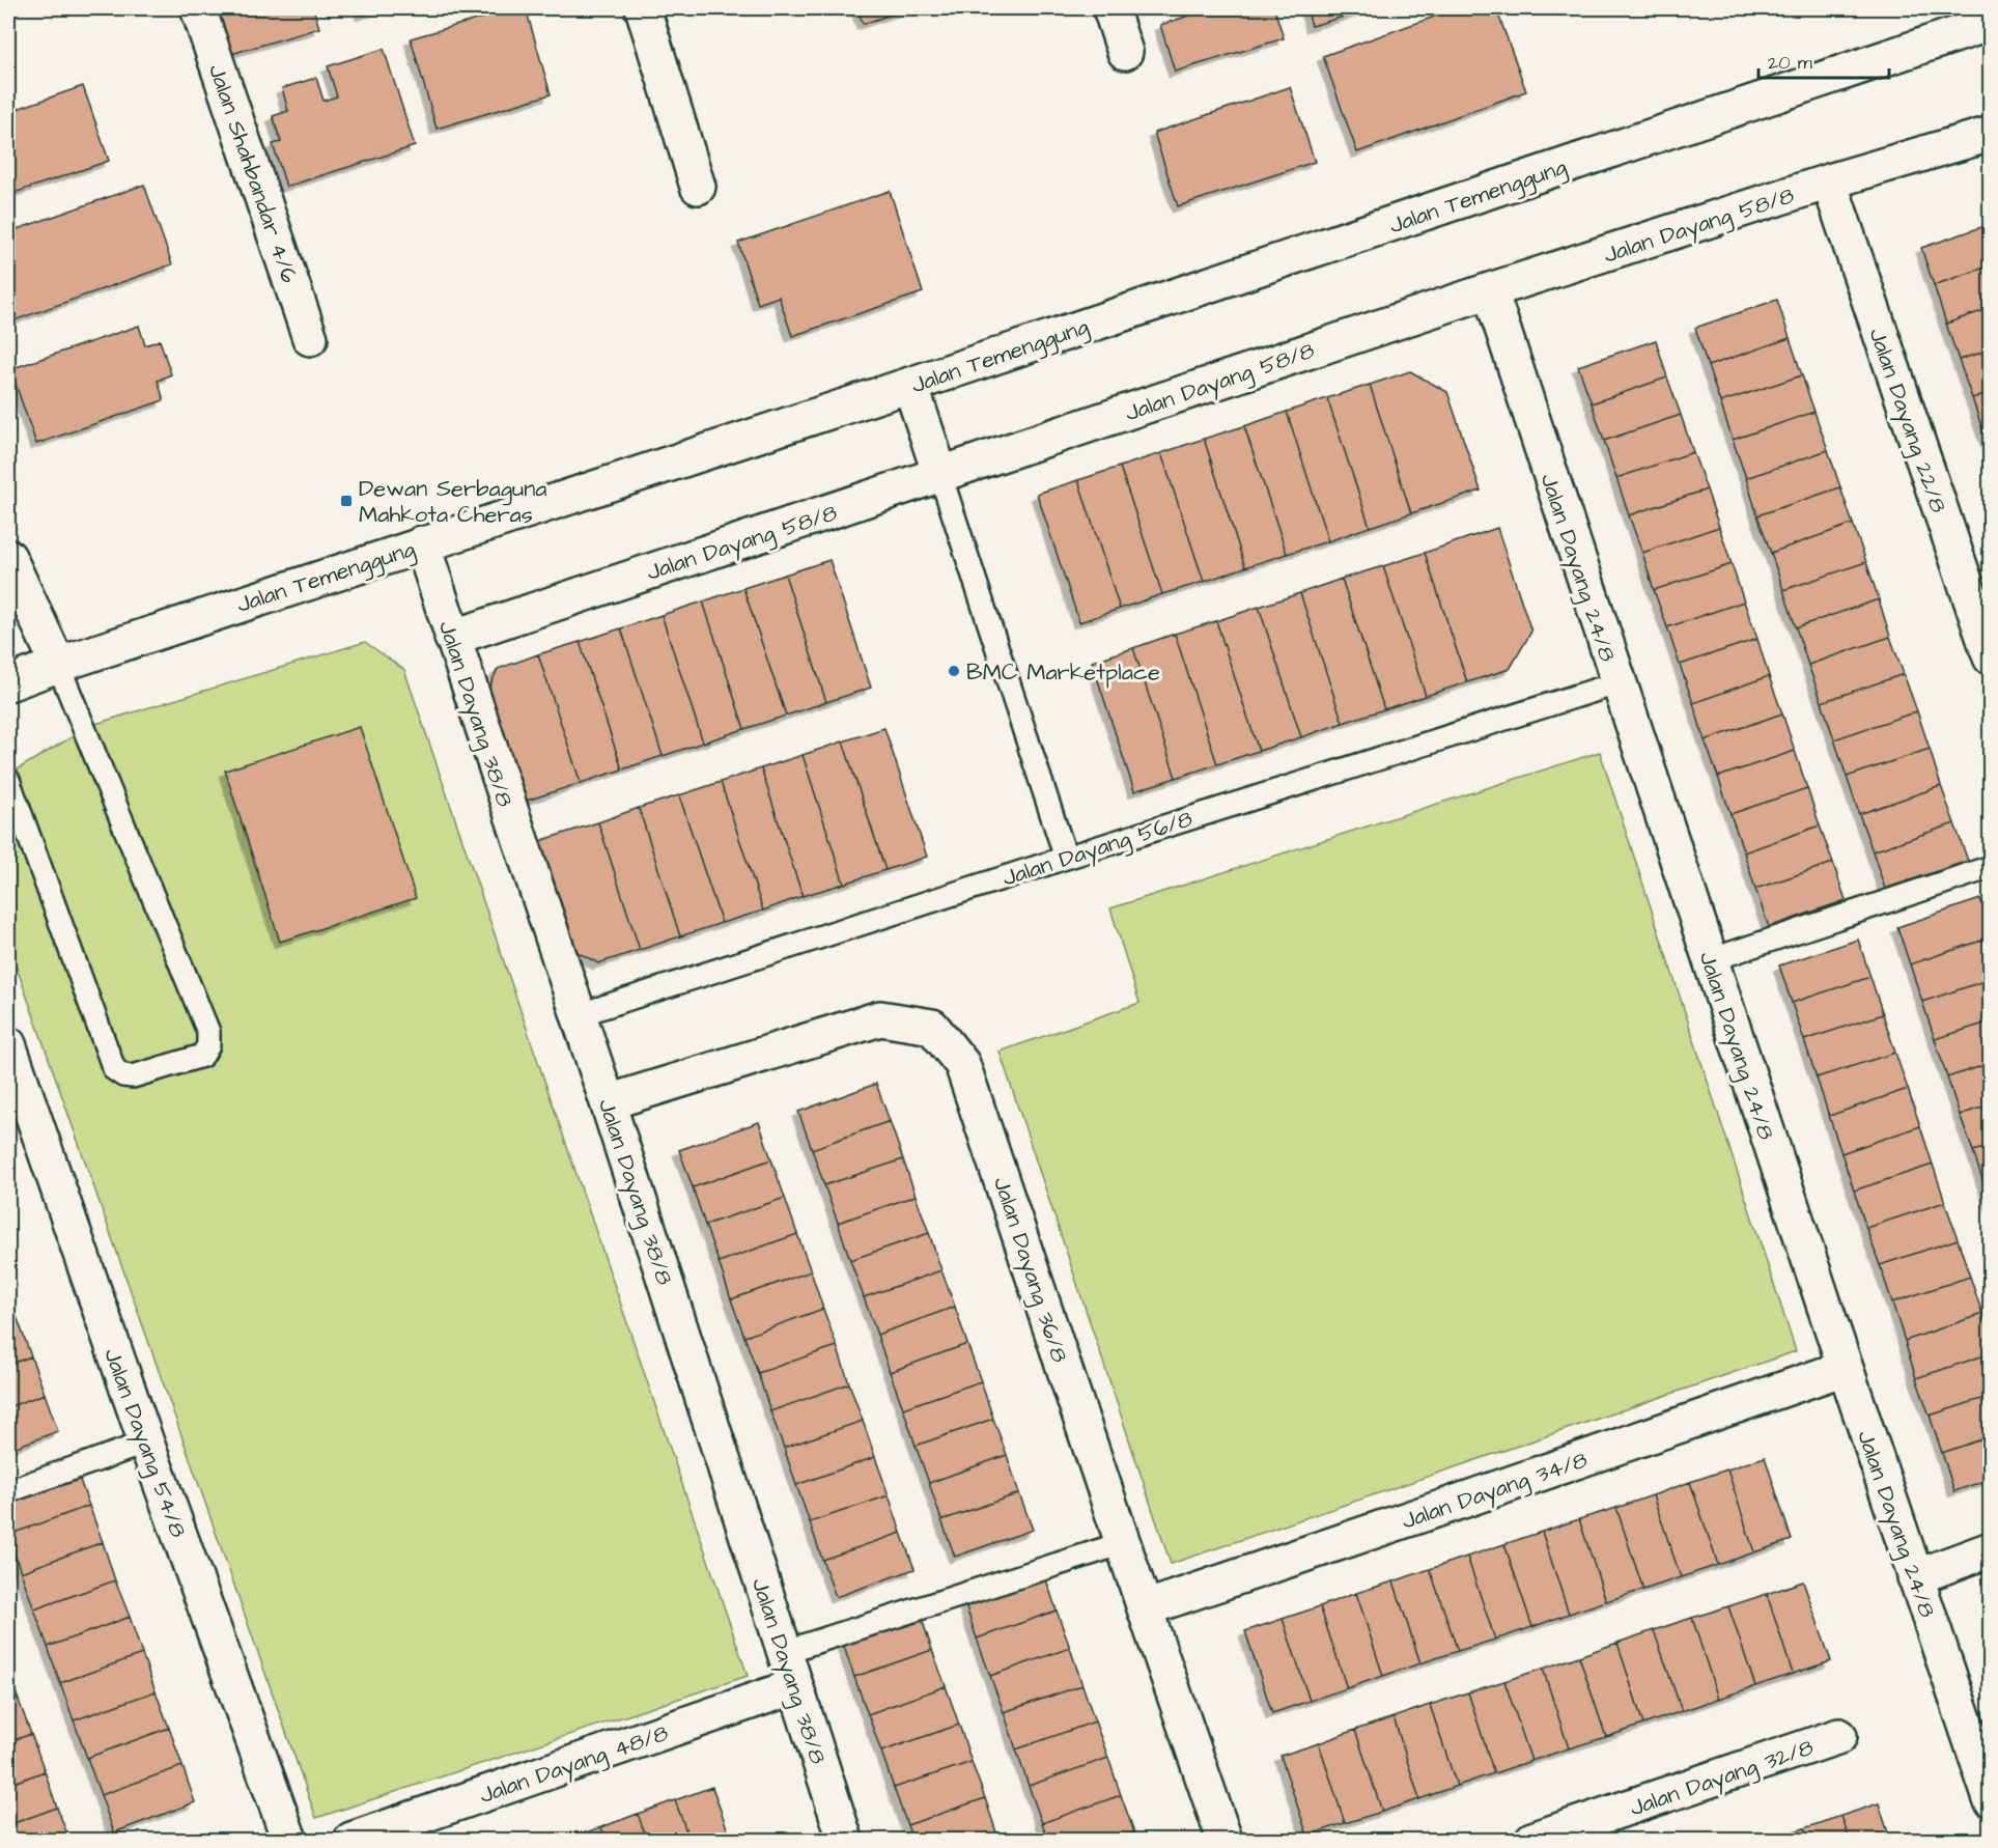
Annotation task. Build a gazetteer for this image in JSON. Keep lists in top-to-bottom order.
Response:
{
  "streets": {
    "street": [
      "Jalan Shahbandar 4/6",
      "Jalan Temenggung",
      "Jalan Dayang 58/8",
      "Jalan Dayang 22/8",
      "Jalan Dayang 24/8",
      "Jalan Dayang 38/8",
      "Jalan Dayang 36/8",
      "Jalan Dayang 54/8",
      "Jalan Dayang 34/8",
      "Jalan Dayang 48/8",
      "Jalan Dayang 32/8"
    ],
    "lane": ["Jalan Dayang 56/8"]
  },
  "crossings": [
    ["Jalan Temenggung", "Jalan Dayang 38/8"],
    ["Jalan Dayang 58/8", "Jalan Dayang 22/8"],
    ["Jalan Dayang 58/8", "Jalan Dayang 24/8"],
    ["Jalan Dayang 58/8", "Jalan Dayang 38/8"],
    ["Jalan Dayang 24/8", "Jalan Dayang 56/8"],
    ["Jalan Dayang 24/8", "Jalan Dayang 34/8"],
    ["Jalan Dayang 38/8", "Jalan Dayang 56/8"],
    ["Jalan Dayang 38/8", "Jalan Dayang 36/8"],
    ["Jalan Dayang 38/8", "Jalan Dayang 48/8"],
    ["Jalan Dayang 36/8", "Jalan Dayang 34/8"]
  ],
  "places": {
    "transit": ["Dewan Serbaguna Mahkota Cheras"],
    "other": ["BMC Marketplace"]
  },
  "scale_bar": "20 m"
}
